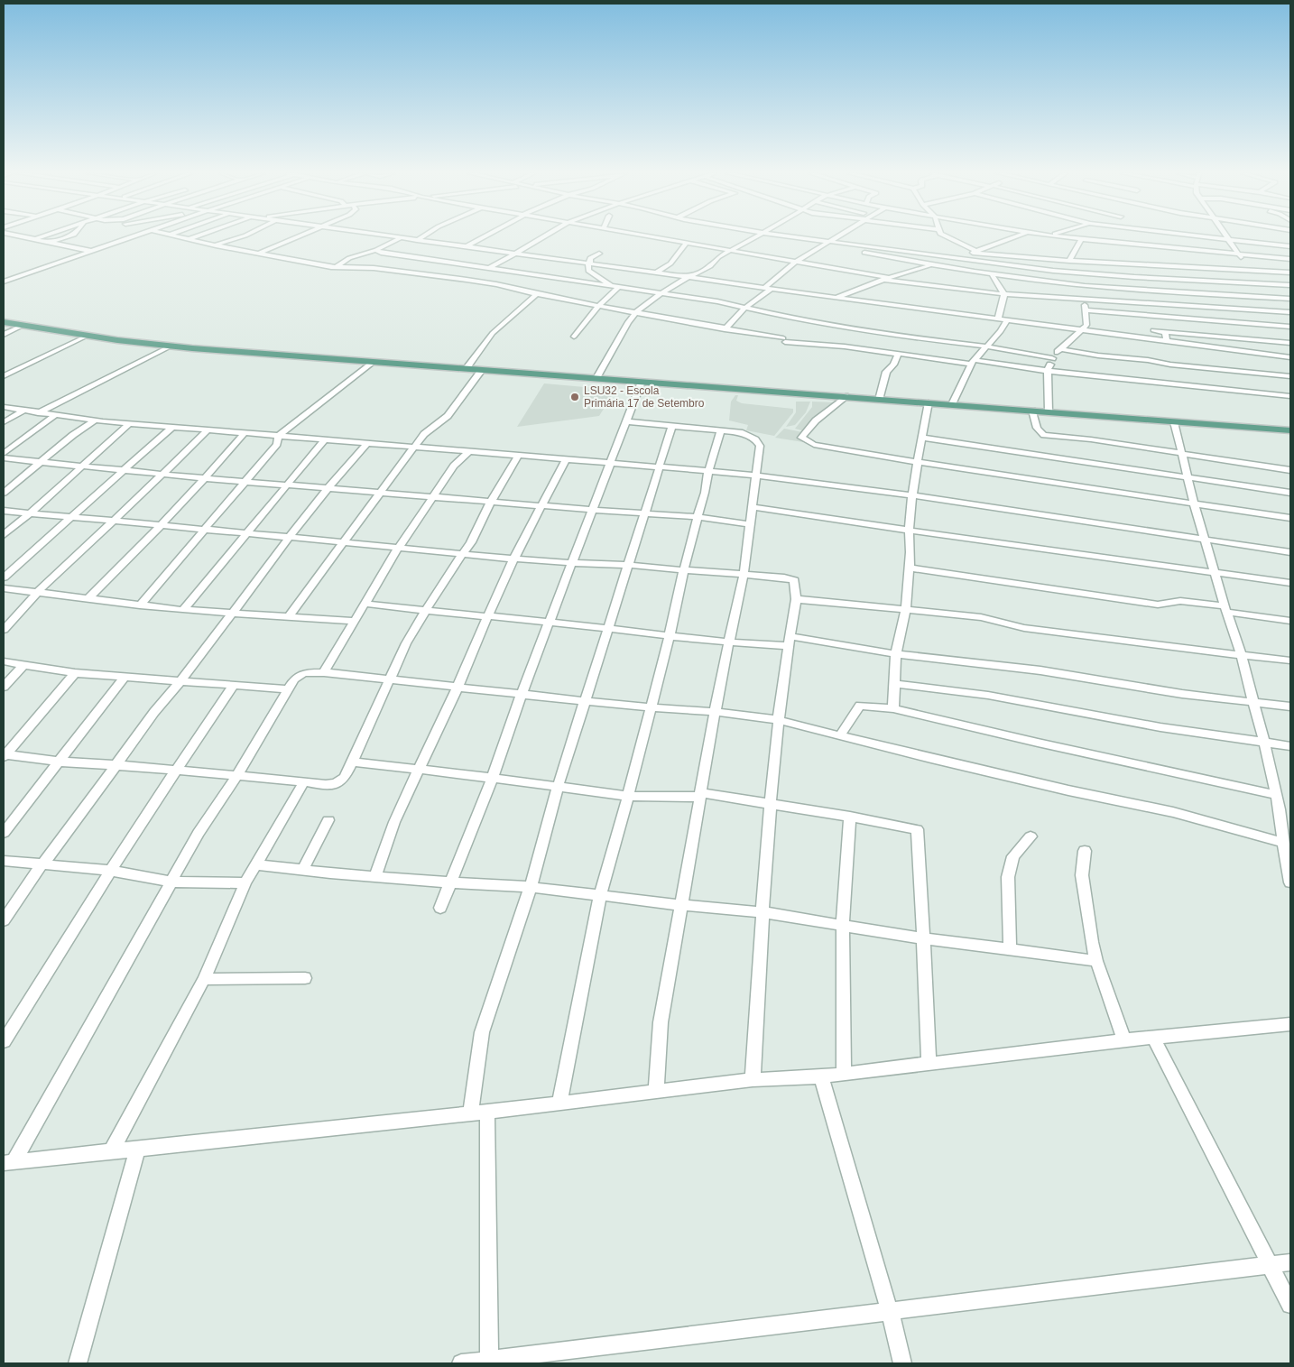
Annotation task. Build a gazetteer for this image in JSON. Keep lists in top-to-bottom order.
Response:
{
  "places": ["LSU32 - Escola Primária 17 de Setembro"]
}
